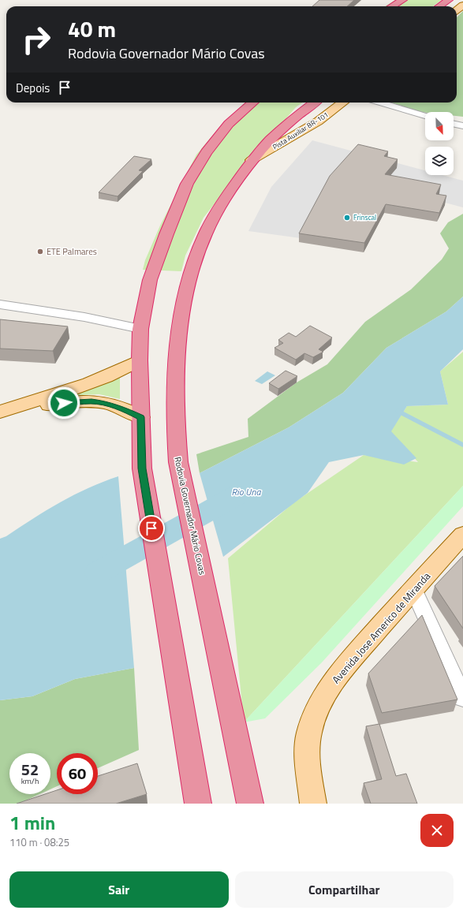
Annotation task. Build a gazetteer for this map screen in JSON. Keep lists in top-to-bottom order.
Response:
{
  "streets": {
    "highway": ["Rodovia Governador Mário Covas"],
    "main road": ["Pista Auxiliar BR-101", "Avenida Jose Americo de Miranda"]
  },
  "crossings": [
    ["Pista Auxiliar BR-101", "Rodovia Governador Mário Covas"]
  ],
  "water": ["Rio Una"],
  "places": ["Frinscal", "ETE Palmares"],
  "north": "bottom right",
  "page": {
    "turn": ["40 m", "Rodovia Governador Mário Covas"],
    "then": "Depois",
    "speed": "52 km/h",
    "limit": "60",
    "heading": ["1 min", "110 m · 08:25"],
    "buttons": ["Sair", "Compartilhar"]
  }
}
